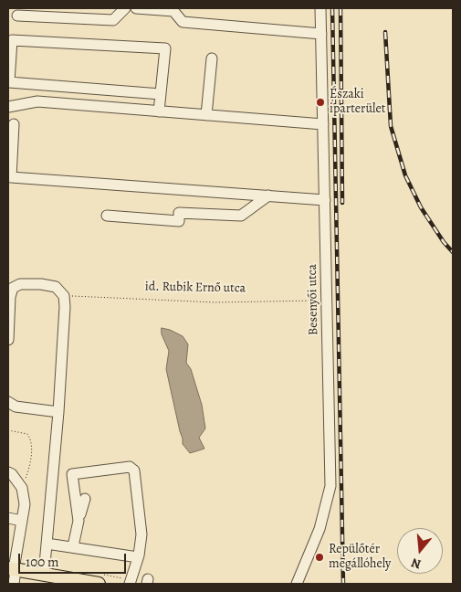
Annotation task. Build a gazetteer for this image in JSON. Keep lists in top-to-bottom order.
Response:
{
  "streets": {
    "street": ["Besenyői utca"],
    "path": ["id. Rubik Ernő utca"]
  },
  "crossings": [
    ["id. Rubik Ernő utca", "Besenyői utca"]
  ],
  "places": ["Északi iparterület", "Repülőtér megállóhely"],
  "scale_bar": "100 m",
  "north": "bottom"
}
